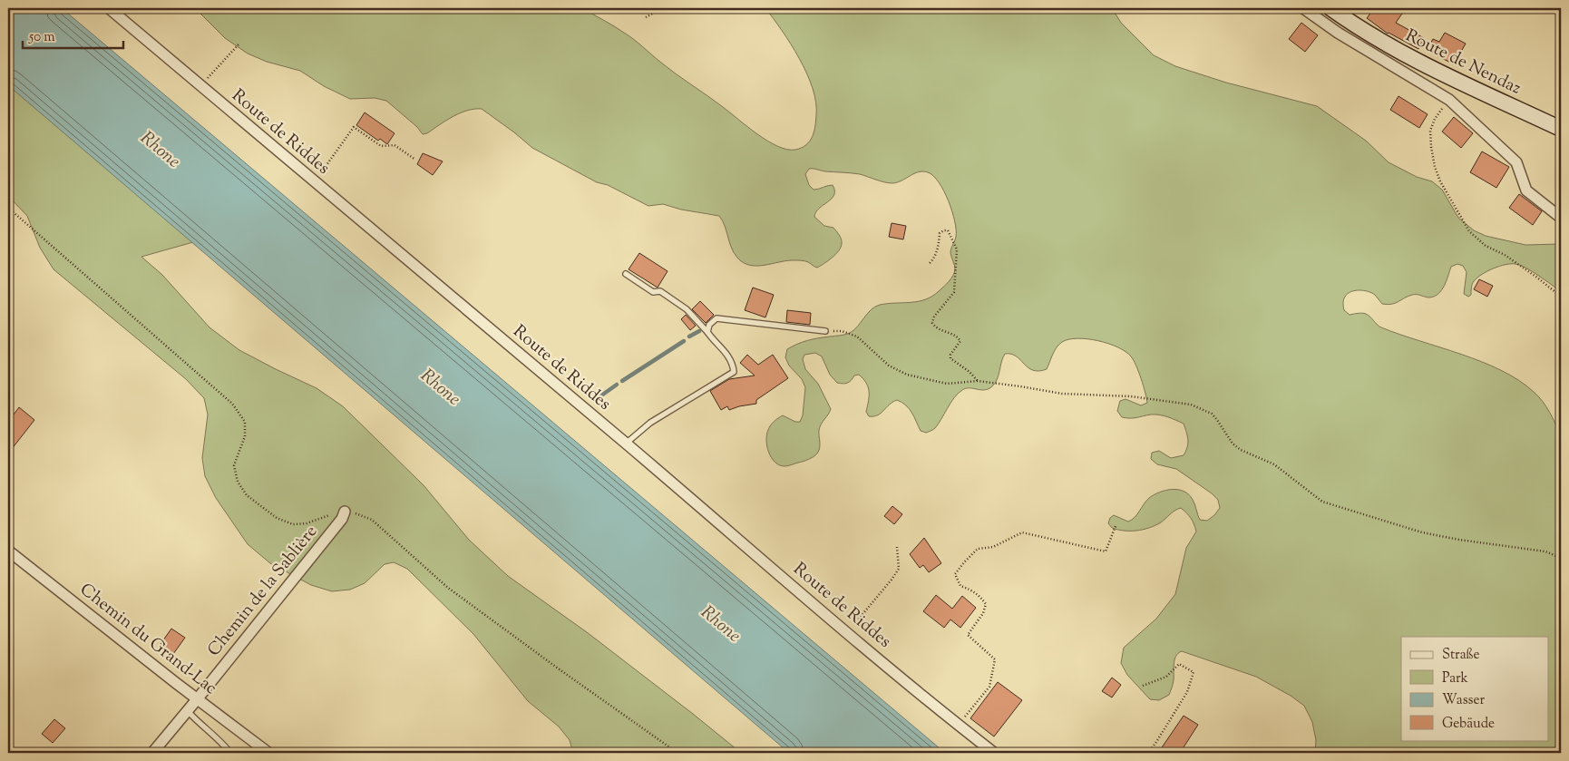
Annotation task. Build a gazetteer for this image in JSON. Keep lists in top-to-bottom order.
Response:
{
  "streets": {
    "main road": ["Route de Nendaz"],
    "street": ["Route de Riddes", "Chemin de la Sablière", "Chemin du Grand-Lac"]
  },
  "crossings": [
    ["Chemin de la Sablière", "Chemin du Grand-Lac"]
  ],
  "water": ["Rhone"],
  "legend": [
    "Straße",
    "Park",
    "Wasser",
    "Gebäude"
  ],
  "scale_bar": "50 m"
}
